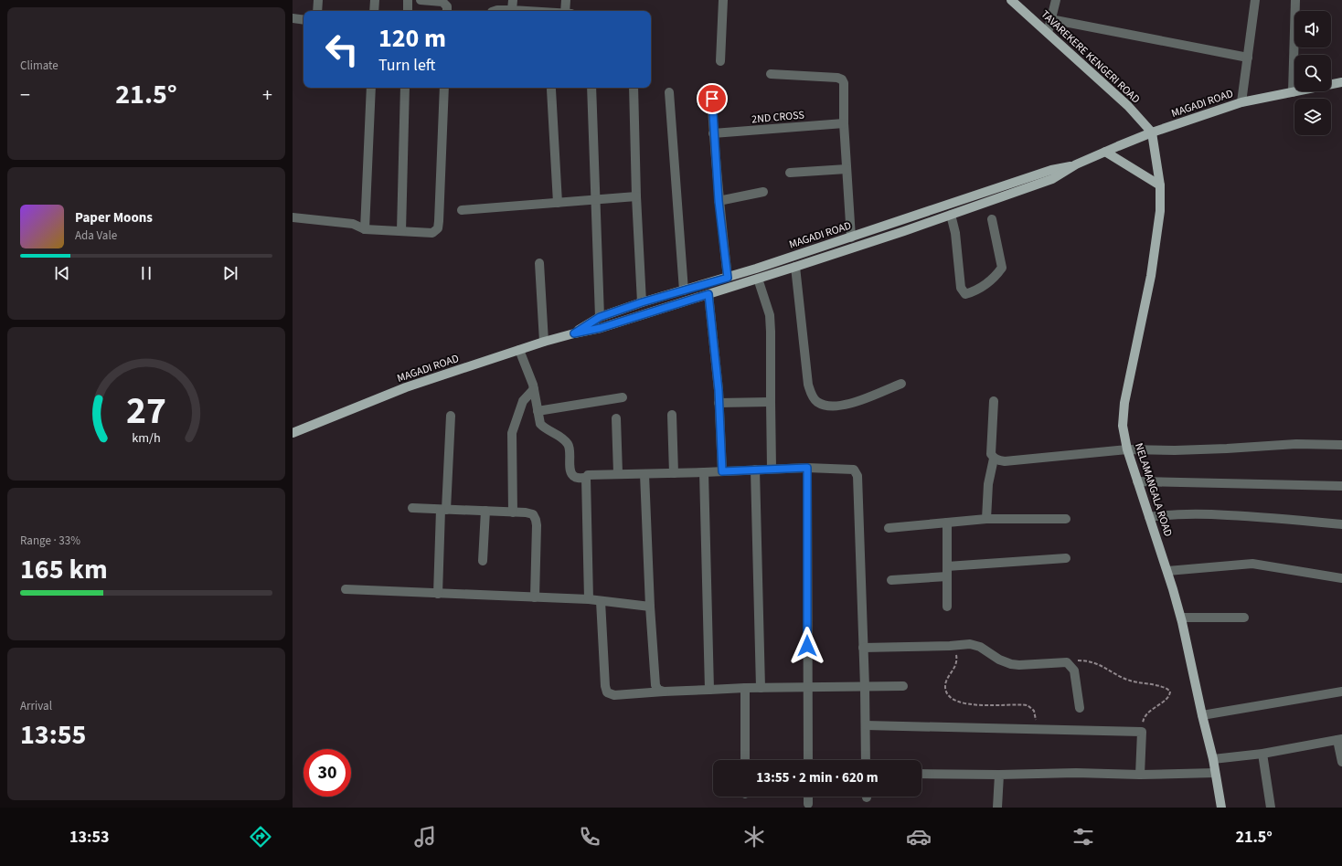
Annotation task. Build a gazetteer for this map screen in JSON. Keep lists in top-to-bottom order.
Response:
{
  "streets": {
    "main road": ["TAVAREKERE KENGERI ROAD", "MAGADI ROAD", "NELAMANGALA ROAD"],
    "street": ["2ND CROSS"]
  },
  "crossings": [
    ["TAVAREKERE KENGERI ROAD", "MAGADI ROAD"],
    ["TAVAREKERE KENGERI ROAD", "NELAMANGALA ROAD"],
    ["MAGADI ROAD", "NELAMANGALA ROAD"]
  ],
  "page": {
    "tile": [
      "Climate",
      ["Range · 33%", "165 km"],
      ["Arrival", "13:55"]
    ],
    "turn": ["120 m", "Turn left"],
    "heat": ["−", "21.5°", "+"],
    "song": ["Paper Moons", "Ada Vale"],
    "limit": "30",
    "trip": "13:55 · 2 min · 620 m",
    "tabs": ["13:53", "21.5°"],
    "gauge": ["27", "km/h"]
  }
}
